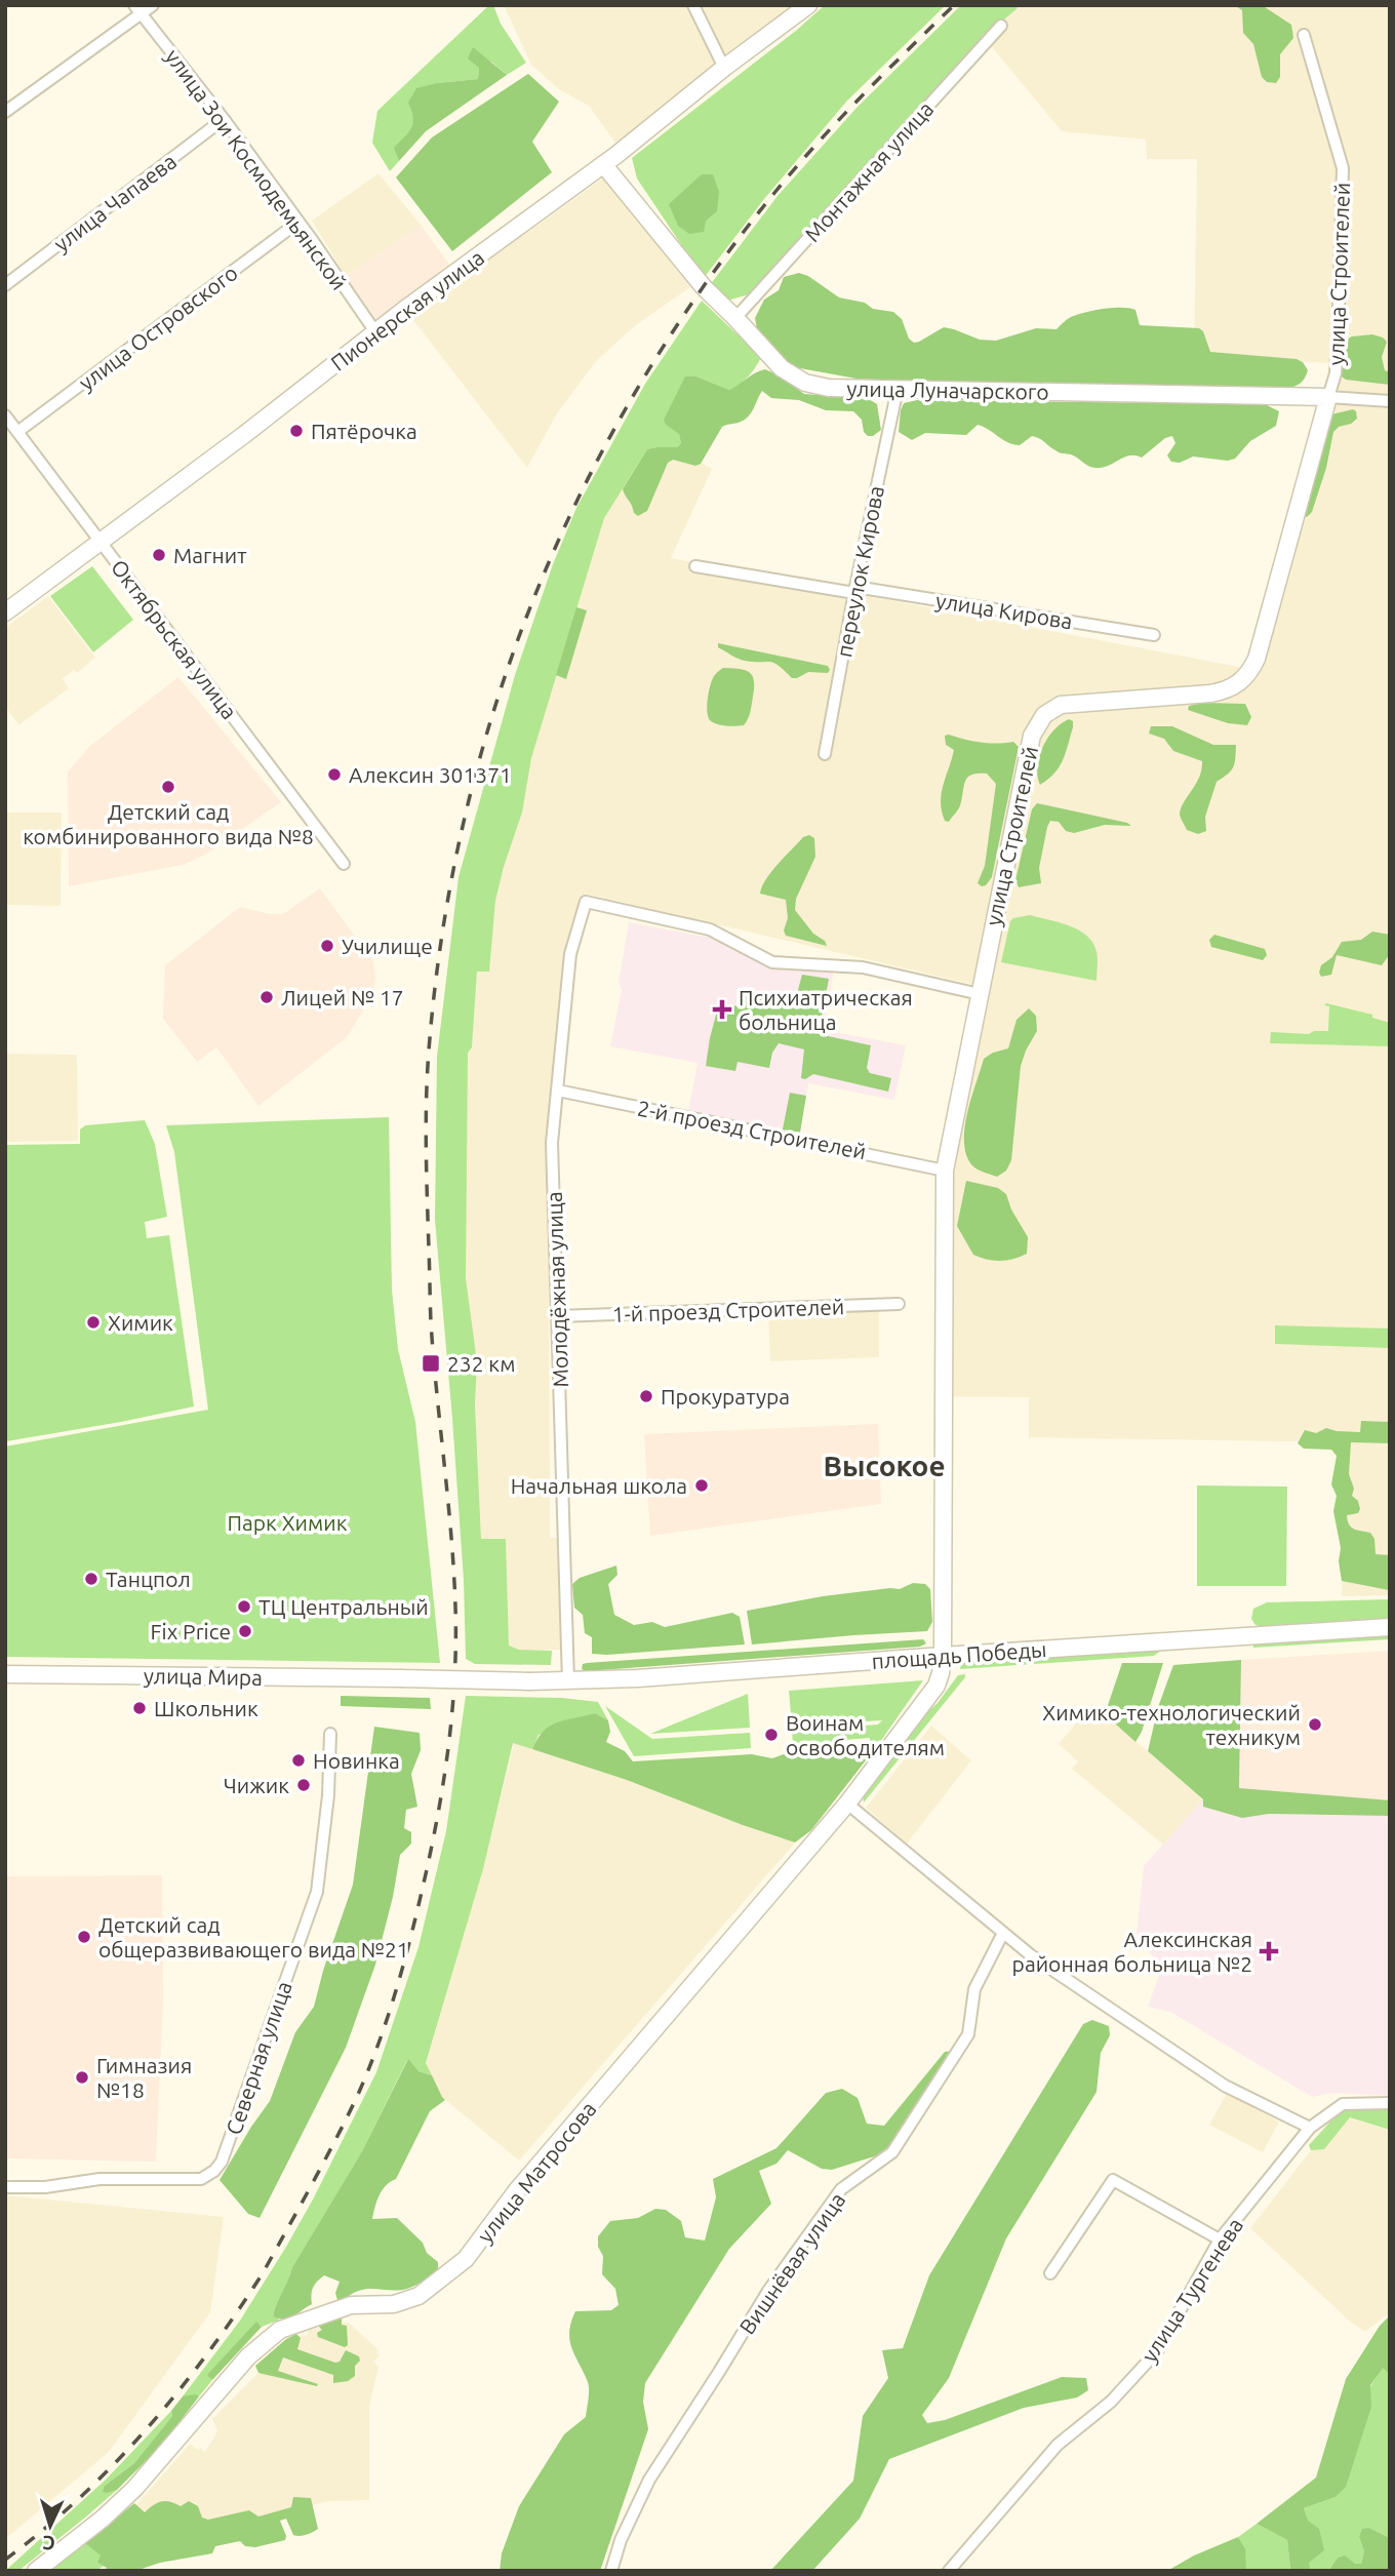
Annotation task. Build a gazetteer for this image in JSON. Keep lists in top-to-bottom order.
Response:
{
  "streets": {
    "main road": [
      "улица Строителей",
      "Пионерская улица",
      "улица Луначарского",
      "площадь Победы",
      "улица Мира",
      "улица Матросова"
    ],
    "street": [
      "улица Зои Космодемьянской",
      "Монтажная улица",
      "улица Чапаева",
      "улица Островского",
      "переулок Кирова",
      "улица Кирова",
      "Октябрьская улица",
      "2-й проезд Строителей",
      "Молодёжная улица",
      "1-й проезд Строителей",
      "Северная улица",
      "Вишнёвая улица",
      "улица Тургенева"
    ]
  },
  "crossings": [
    ["улица Зои Космодемьянской", "улица Чапаева"],
    ["улица Зои Космодемьянской", "Пионерская улица"],
    ["улица Зои Космодемьянской", "улица Островского"],
    ["Монтажная улица", "улица Луначарского"],
    ["улица Строителей", "улица Луначарского"],
    ["улица Строителей", "2-й проезд Строителей"],
    ["улица Строителей", "Молодёжная улица"],
    ["улица Строителей", "площадь Победы"],
    ["улица Строителей", "улица Матросова"],
    ["Пионерская улица", "улица Луначарского"],
    ["Пионерская улица", "Октябрьская улица"],
    ["улица Островского", "Октябрьская улица"],
    ["улица Луначарского", "переулок Кирова"],
    ["переулок Кирова", "улица Кирова"],
    ["2-й проезд Строителей", "Молодёжная улица"],
    ["Молодёжная улица", "1-й проезд Строителей"],
    ["Молодёжная улица", "площадь Победы"],
    ["площадь Победы", "улица Мира"],
    ["площадь Победы", "улица Матросова"]
  ],
  "districts": ["Высокое"],
  "parks": ["Парк Химик"],
  "places": {
    "other": [
      "Пятёрочка",
      "Магнит",
      "Алексин 301371",
      "Детский сад комбинированного вида №8",
      "Училище",
      "Лицей № 17",
      "Химик",
      "Прокуратура",
      "Начальная школа",
      "Танцпол",
      "ТЦ Центральный",
      "Fix Price",
      "Школьник",
      "Химико-технологический техникум",
      "Воинам освободителям",
      "Новинка",
      "Чижик",
      "Детский сад общеразвивающего вида №21",
      "Гимназия №18"
    ],
    "health": ["Психиатрическая больница", "Алексинская районная больница №2"],
    "transit": ["232 км"]
  },
  "north": "bottom"
}
